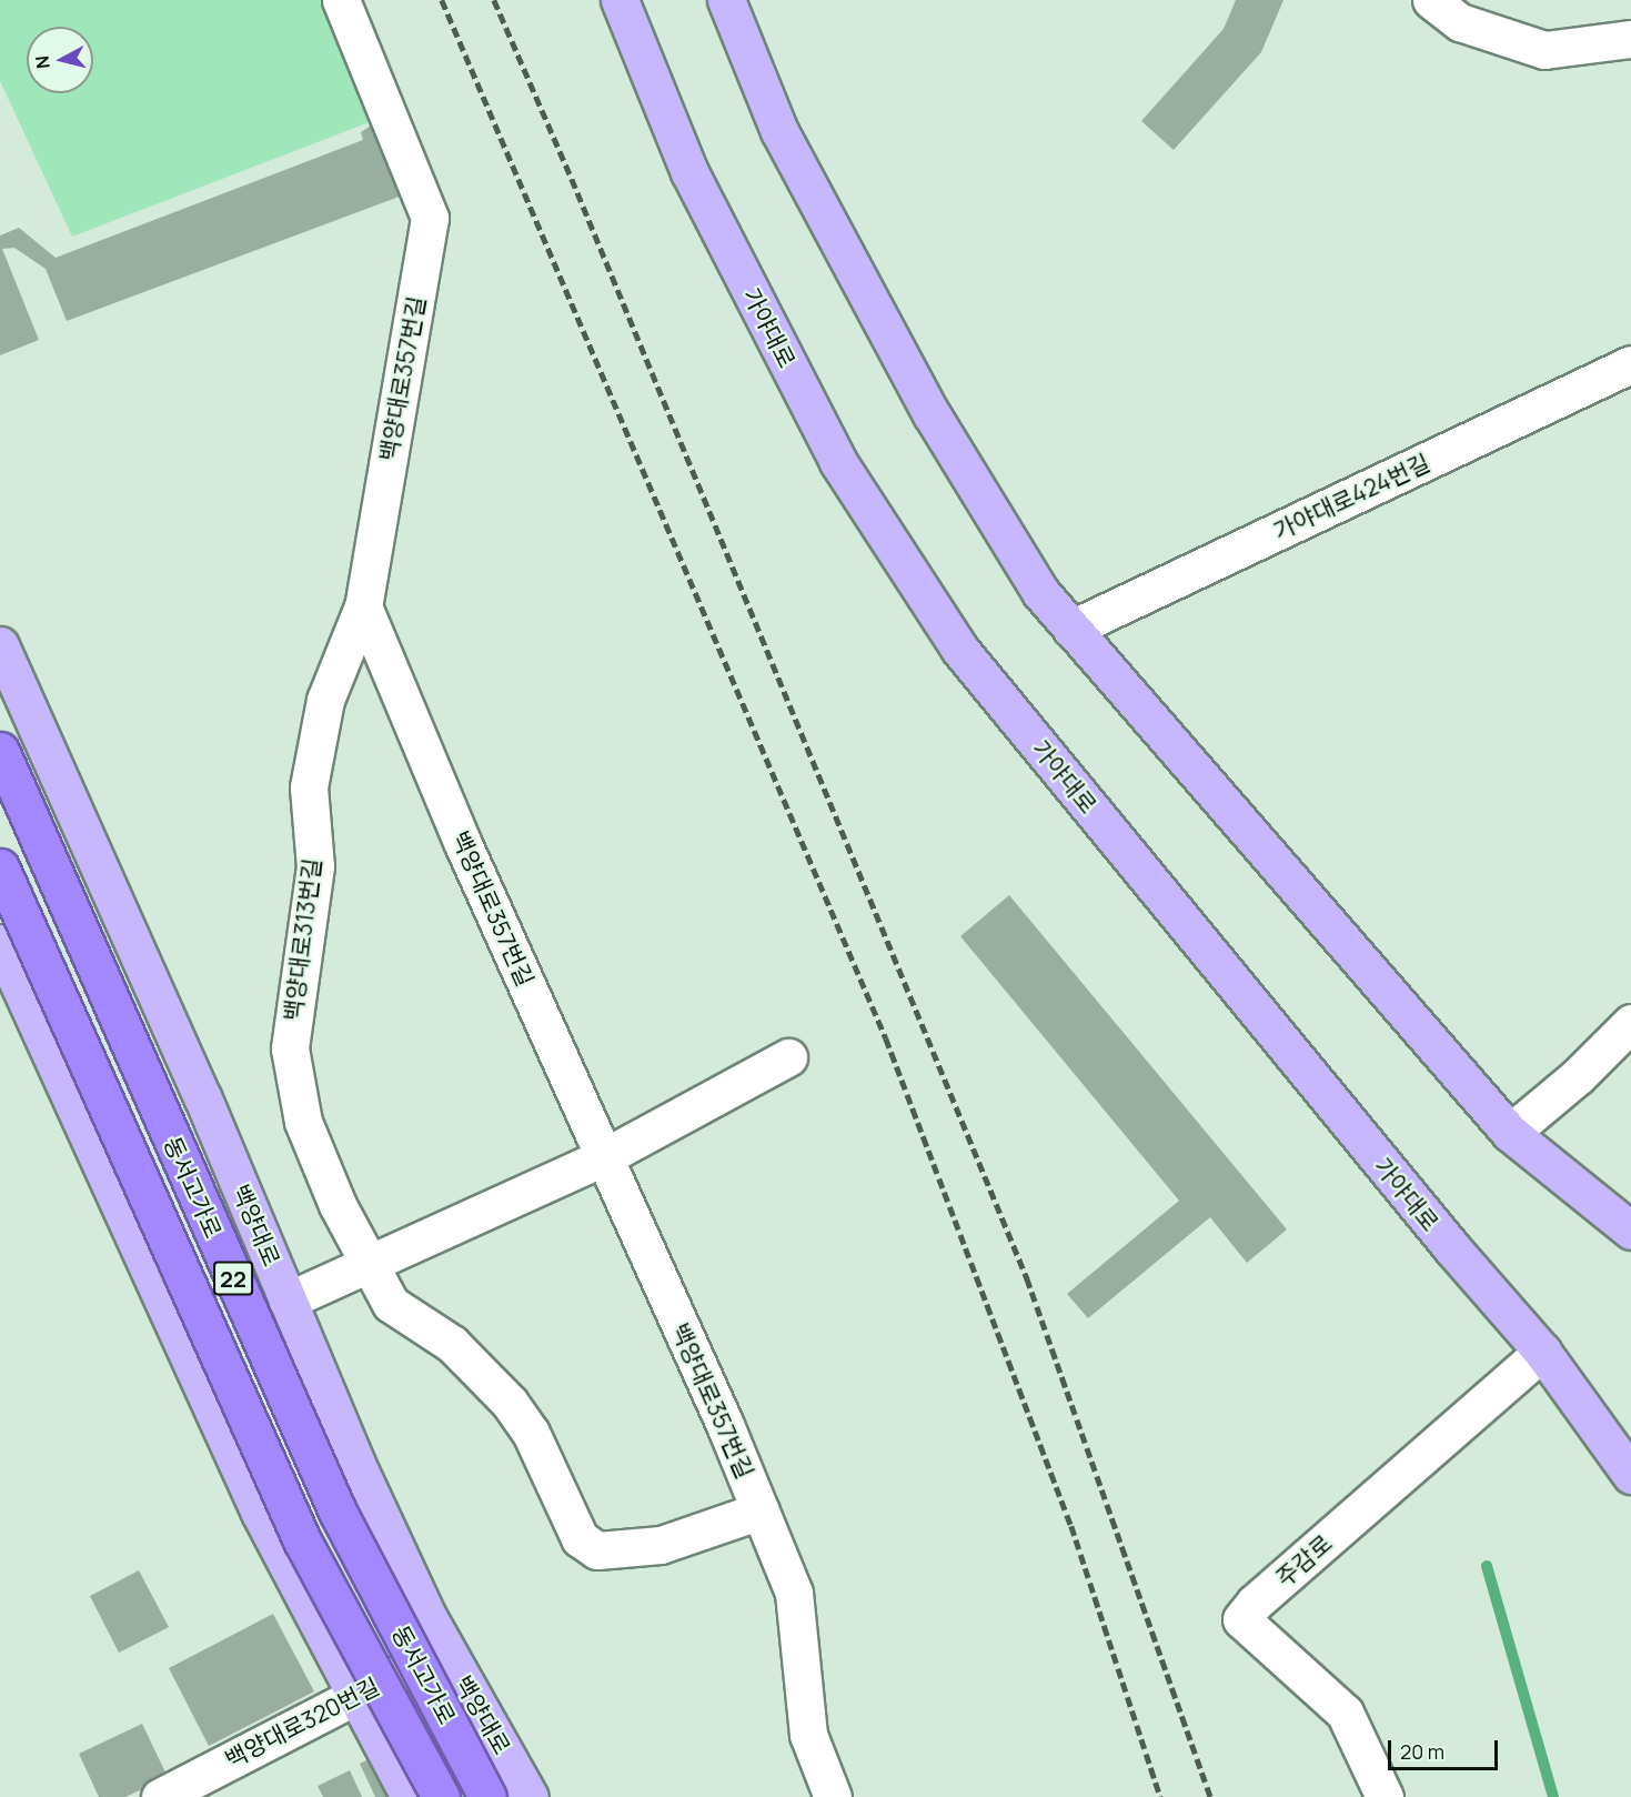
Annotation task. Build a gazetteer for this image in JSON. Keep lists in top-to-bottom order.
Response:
{
  "streets": {
    "highway": ["동서고가로", "22"],
    "main road": ["가야대로", "백양대로"],
    "street": [
      "백양대로357번길",
      "가야대로424번길",
      "백양대로313번길",
      "주감로",
      "백양대로320번길"
    ]
  },
  "crossings": [
    ["가야대로", "주감로"],
    ["백양대로357번길", "백양대로313번길"],
    ["백양대로", "백양대로320번길"]
  ],
  "scale_bar": "20 m",
  "north": "left"
}
